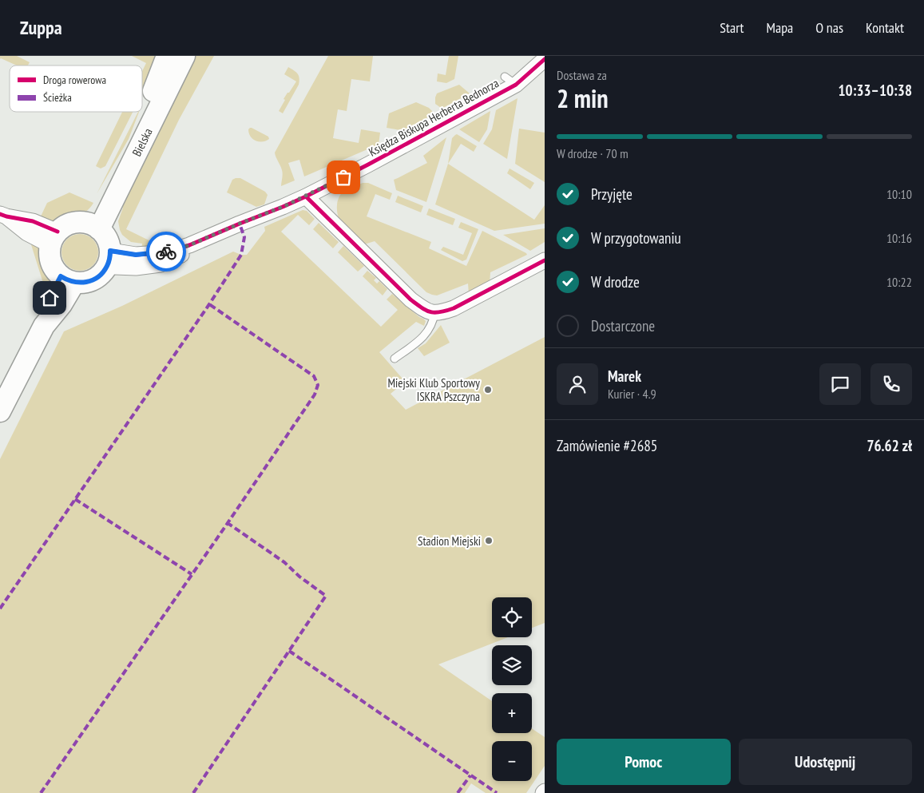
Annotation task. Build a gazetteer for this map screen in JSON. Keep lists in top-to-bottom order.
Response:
{
  "streets": {
    "main road": ["Bielska"],
    "street": ["Księdza Biskupa Herberta Bednorza"]
  },
  "crossings": [
    ["Księdza Biskupa Herberta Bednorza", "Bielska"]
  ],
  "places": ["Miejski Klub Sportowy ISKRA Pszczyna", "Stadion Miejski"],
  "legend": ["Droga rowerowa", "Ścieżka"],
  "page": {
    "header": "Zuppa",
    "nav": [
      "Start",
      "Mapa",
      "O nas",
      "Kontakt"
    ],
    "heading": ["2 min", "Dostawa za", "10:33–10:38"],
    "panel": [
      "Marek",
      "Kurier · 4.9",
      "Zamówienie #2685",
      "76.62 zł"
    ],
    "bar": "W drodze · 70 m",
    "list": [
      ["Przyjęte", "10:10"],
      ["W przygotowaniu", "10:16"],
      ["W drodze", "10:22"],
      "Dostarczone"
    ],
    "map_buttons": ["+", "−"],
    "buttons": ["Pomoc", "Udostępnij"]
  }
}
